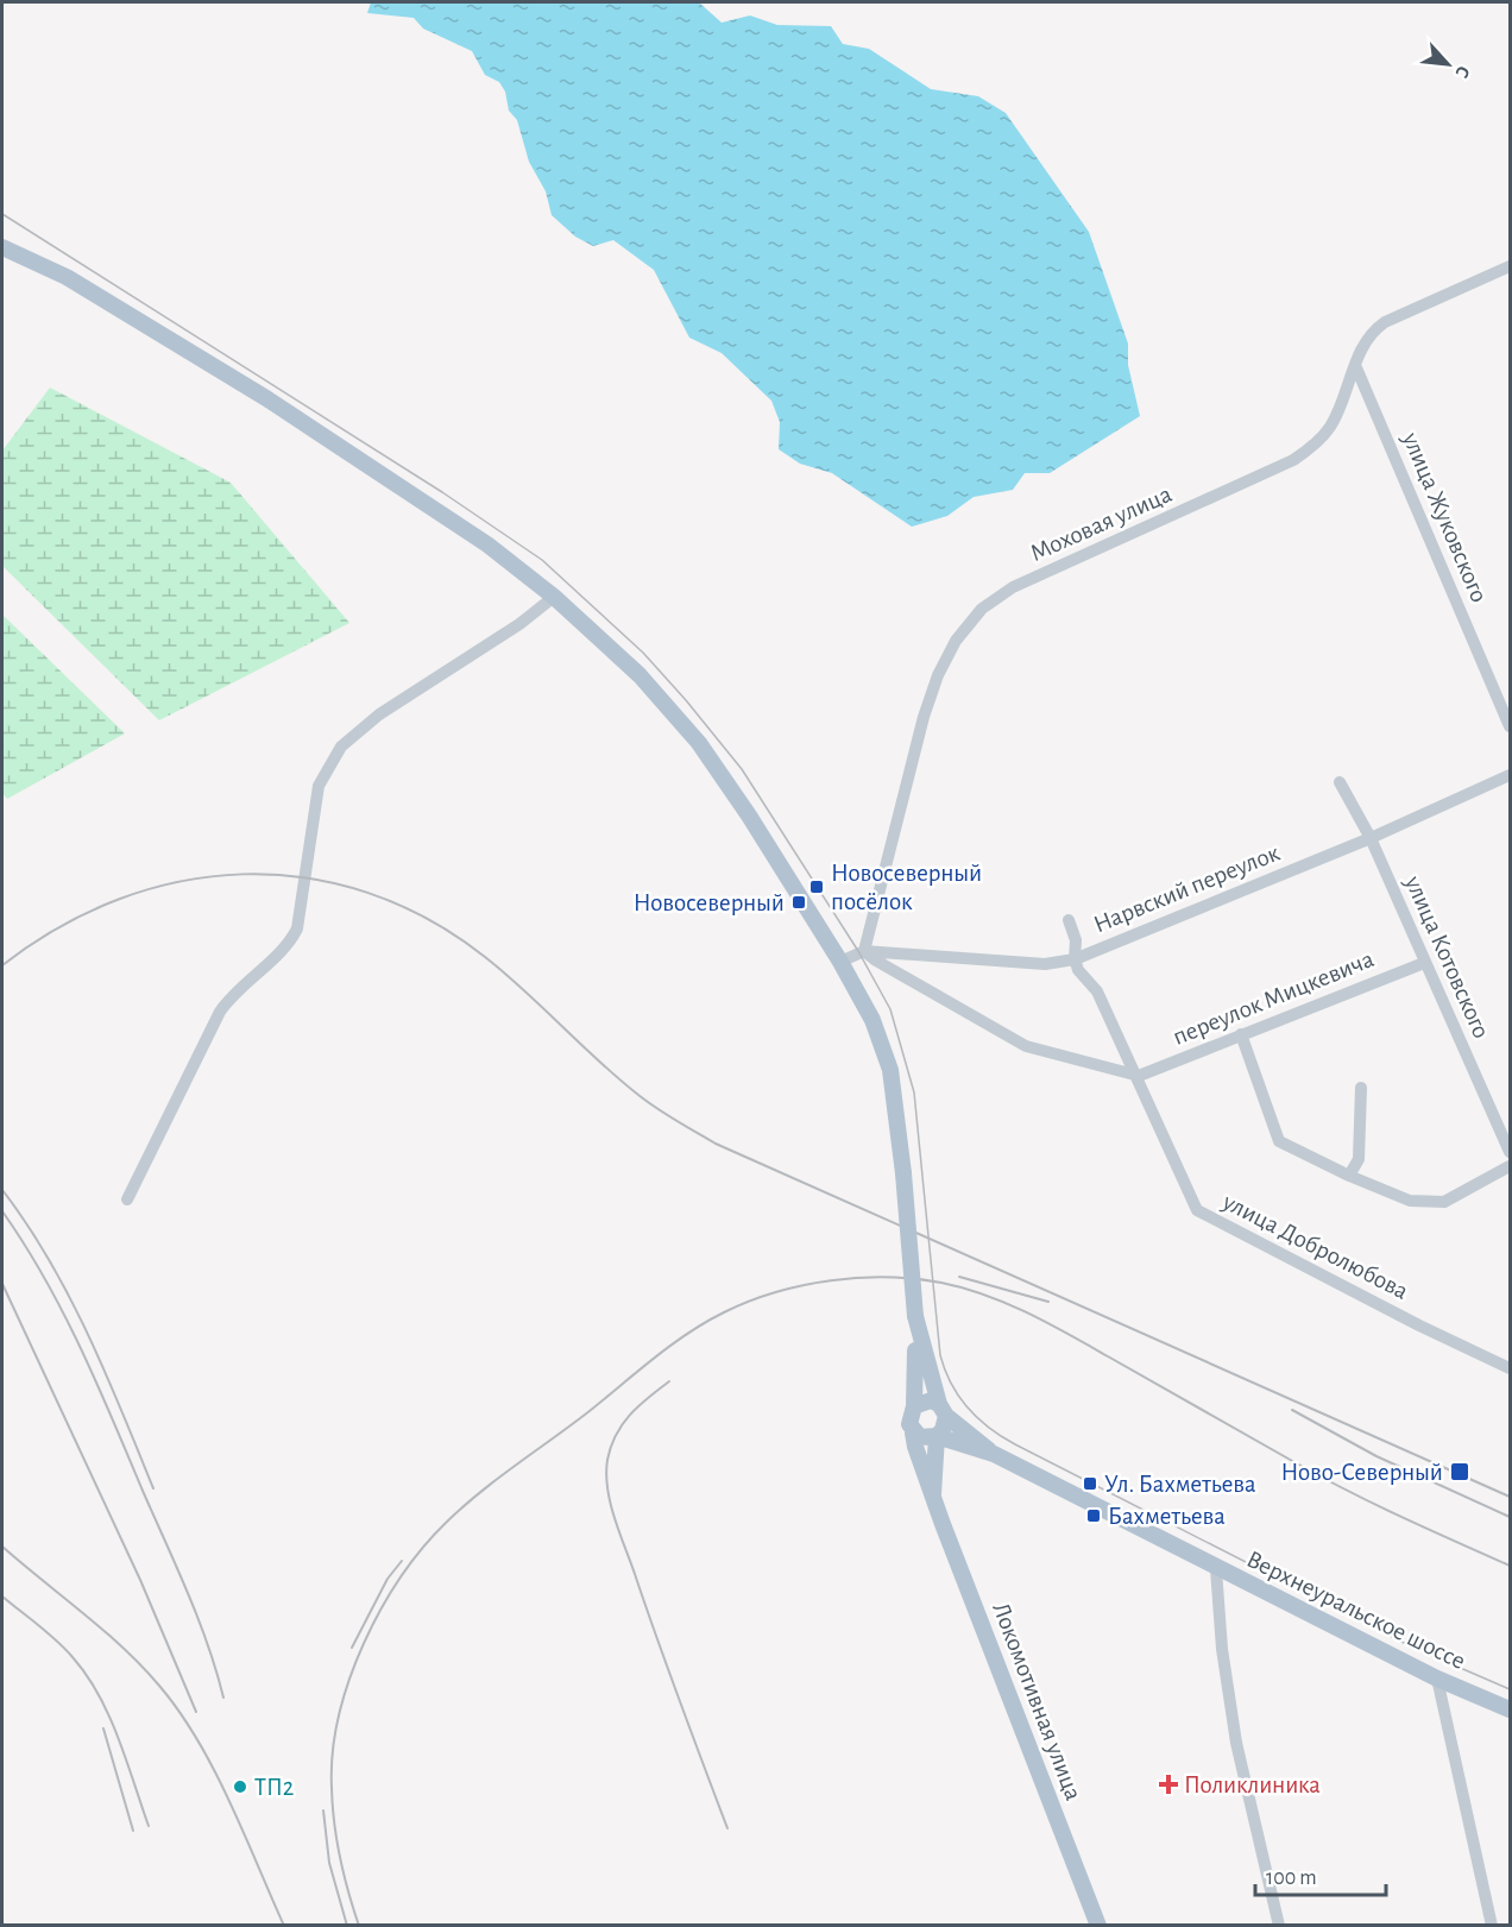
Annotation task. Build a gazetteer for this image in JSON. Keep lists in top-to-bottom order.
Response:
{
  "streets": {
    "main road": ["Верхнеуральское шоссе", "Локомотивная улица"],
    "street": [
      "улица Жуковского",
      "Моховая улица",
      "Нарвский переулок",
      "улица Котовского",
      "переулок Мицкевича",
      "улица Добролюбова"
    ]
  },
  "crossings": [
    ["улица Жуковского", "Моховая улица"],
    ["Моховая улица", "Нарвский переулок"],
    ["Нарвский переулок", "улица Котовского"],
    ["Нарвский переулок", "улица Добролюбова"],
    ["улица Котовского", "переулок Мицкевича"],
    ["переулок Мицкевича", "улица Добролюбова"]
  ],
  "places": {
    "transit": [
      "Новосеверный посёлок",
      "Новосеверный",
      "Ново-Северный",
      "Ул. Бахметьева",
      "Бахметьева"
    ],
    "health": ["Поликлиника"],
    "other": ["ТП2"]
  },
  "scale_bar": "100 m",
  "north": "bottom right"
}
